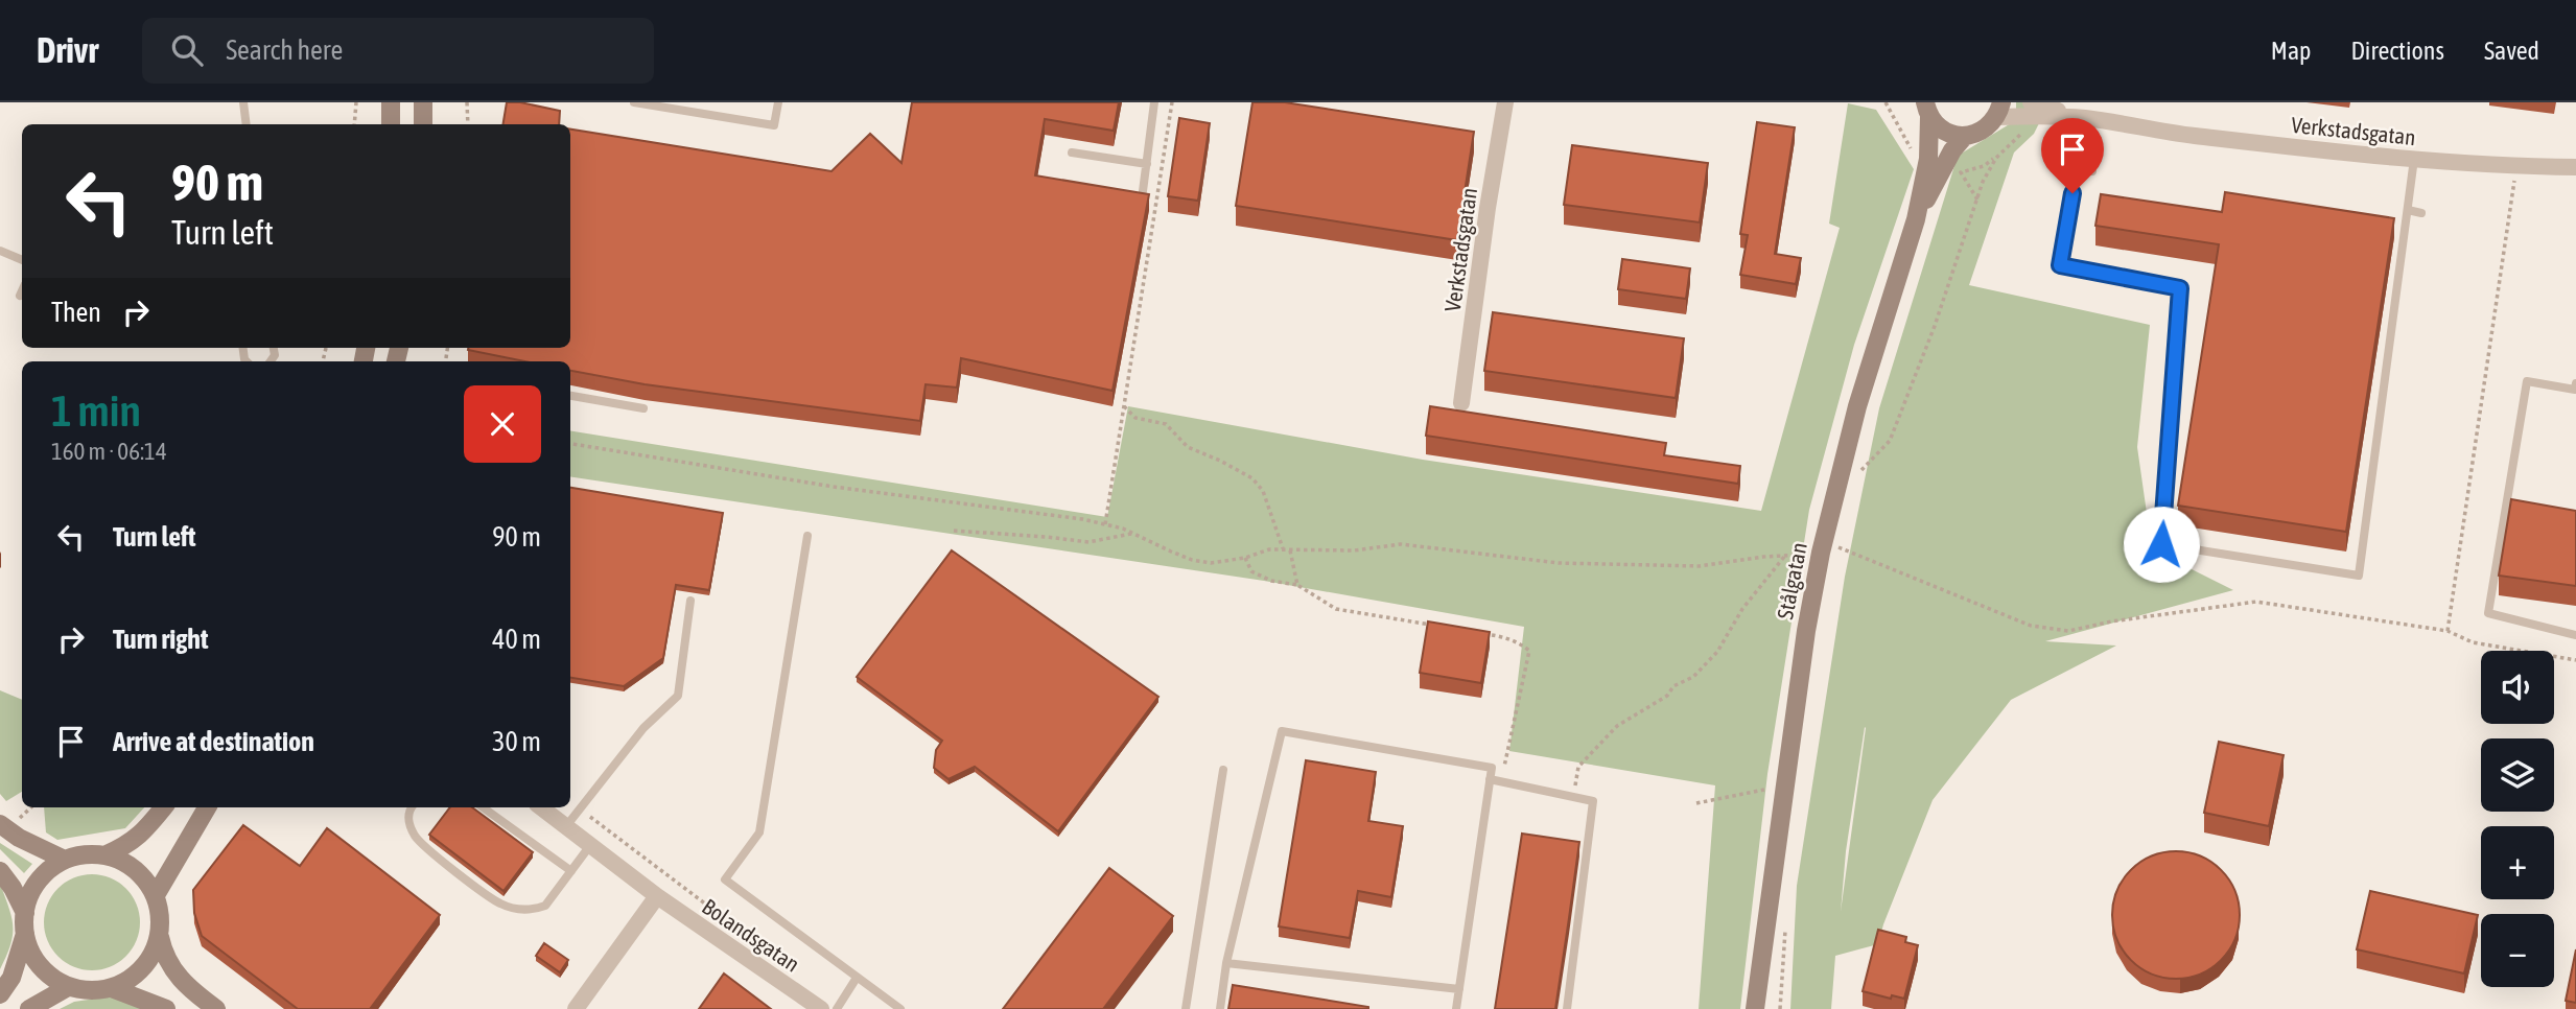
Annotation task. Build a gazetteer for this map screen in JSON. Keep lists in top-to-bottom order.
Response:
{
  "streets": {
    "main road": ["Stålgatan"],
    "street": ["Verkstadsgatan", "Bolandsgatan"]
  },
  "page": {
    "header": "Drivr",
    "search": "Search here",
    "nav": ["Map", "Directions", "Saved"],
    "turn": ["90 m", "Turn left"],
    "then": "Then",
    "heading": ["1 min", "160 m · 06:14"],
    "list": [
      {
        "name": "Turn left",
        "value": "90 m"
      },
      {
        "name": "Turn right",
        "value": "40 m"
      },
      {
        "name": "Arrive at destination",
        "value": "30 m"
      }
    ],
    "map_buttons": ["+", "−"]
  }
}
